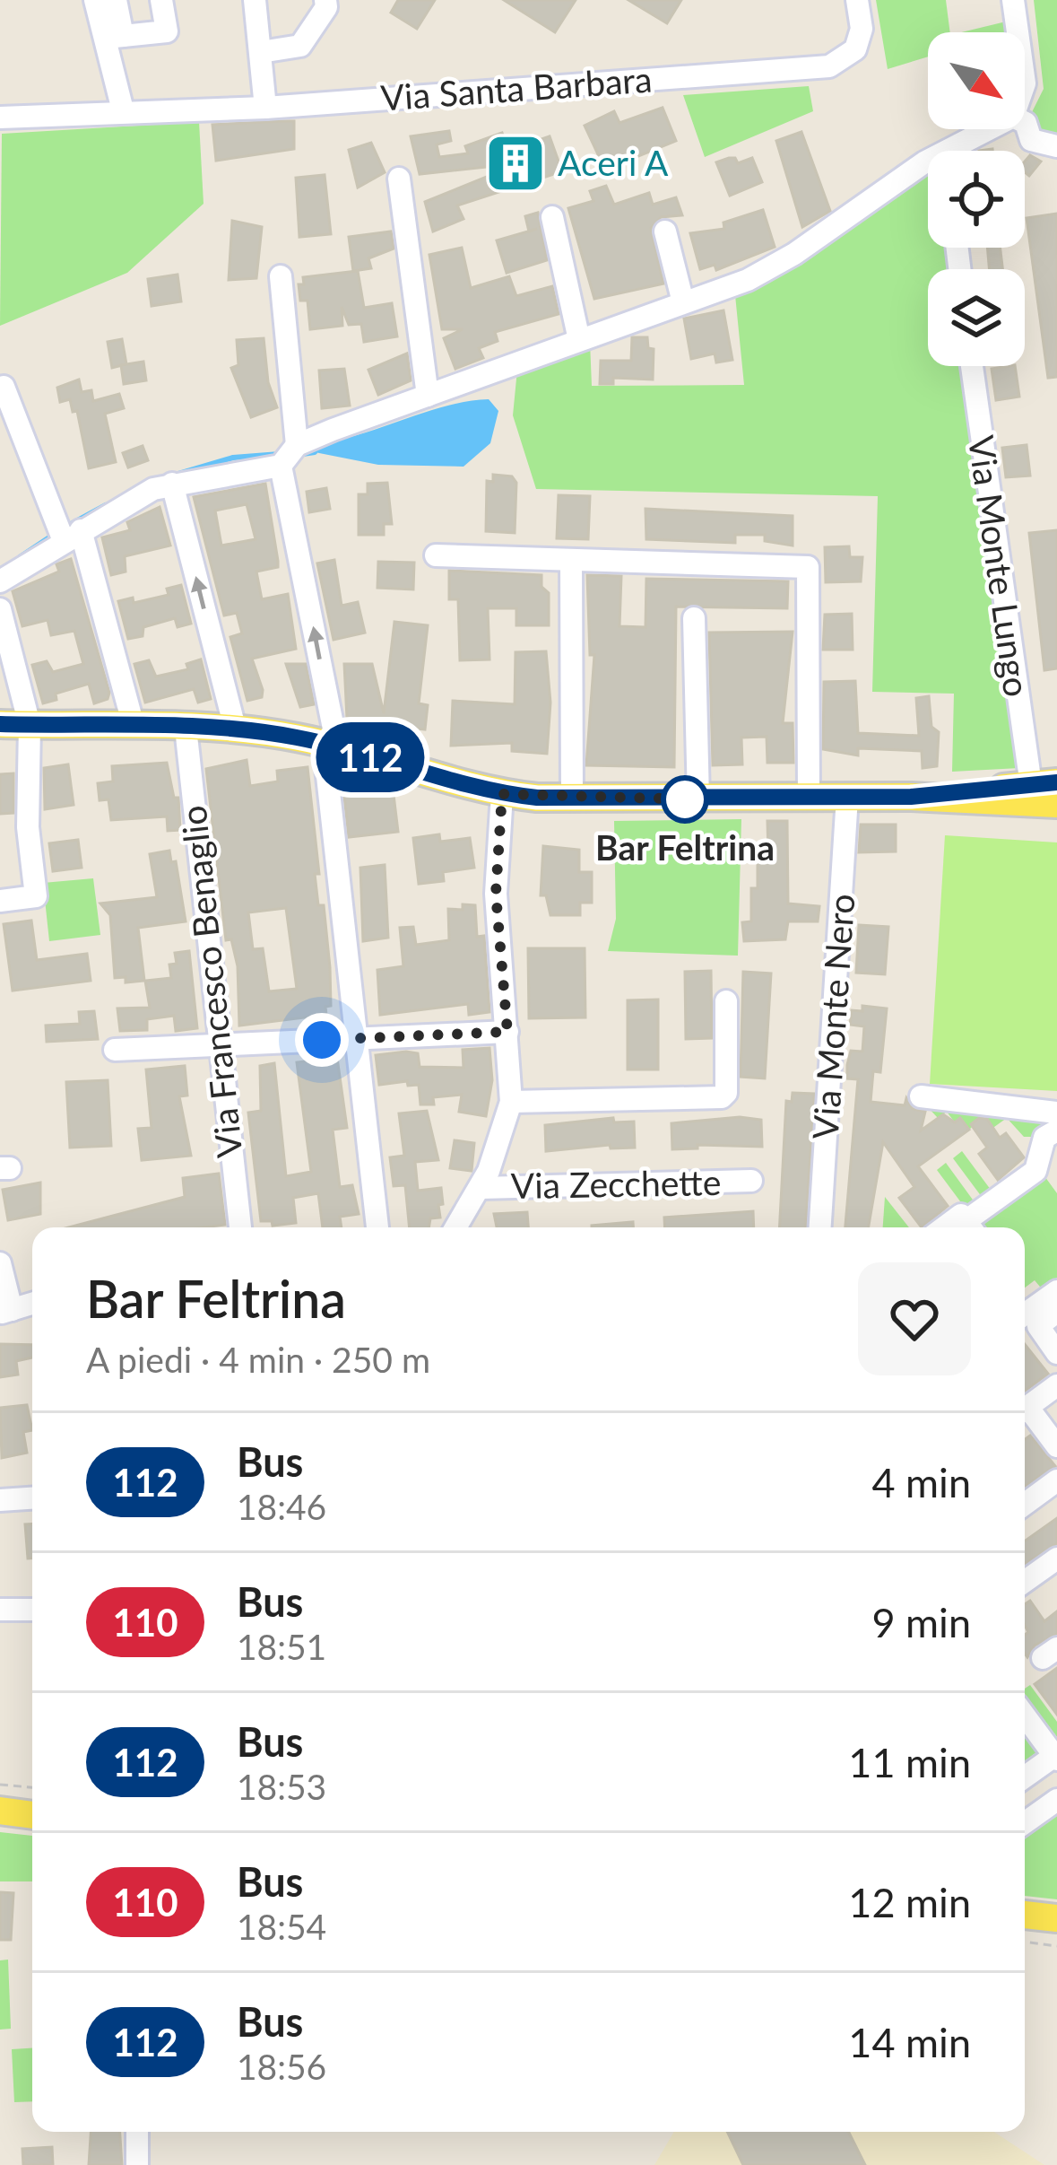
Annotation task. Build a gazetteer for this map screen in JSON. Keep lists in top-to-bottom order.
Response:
{
  "streets": {
    "street": [
      "Via Santa Barbara",
      "Via Monte Lungo",
      "Via Francesco Benaglio",
      "Via Monte Nero",
      "Via Zecchette"
    ]
  },
  "places": {
    "building": ["Aceri A"],
    "other": ["Bar Feltrina"]
  },
  "lines": ["bus line 112"],
  "north": "bottom right",
  "page": {
    "on_map": "112",
    "heading": ["Bar Feltrina", "A piedi · 4 min · 250 m"],
    "list": [
      {
        "mark": "112",
        "name": "Bus",
        "note": "18:46",
        "value": "4 min"
      },
      {
        "mark": "110",
        "name": "Bus",
        "note": "18:51",
        "value": "9 min"
      },
      {
        "mark": "112",
        "name": "Bus",
        "note": "18:53",
        "value": "11 min"
      },
      {
        "mark": "110",
        "name": "Bus",
        "note": "18:54",
        "value": "12 min"
      },
      {
        "mark": "112",
        "name": "Bus",
        "note": "18:56",
        "value": "14 min"
      }
    ]
  }
}
